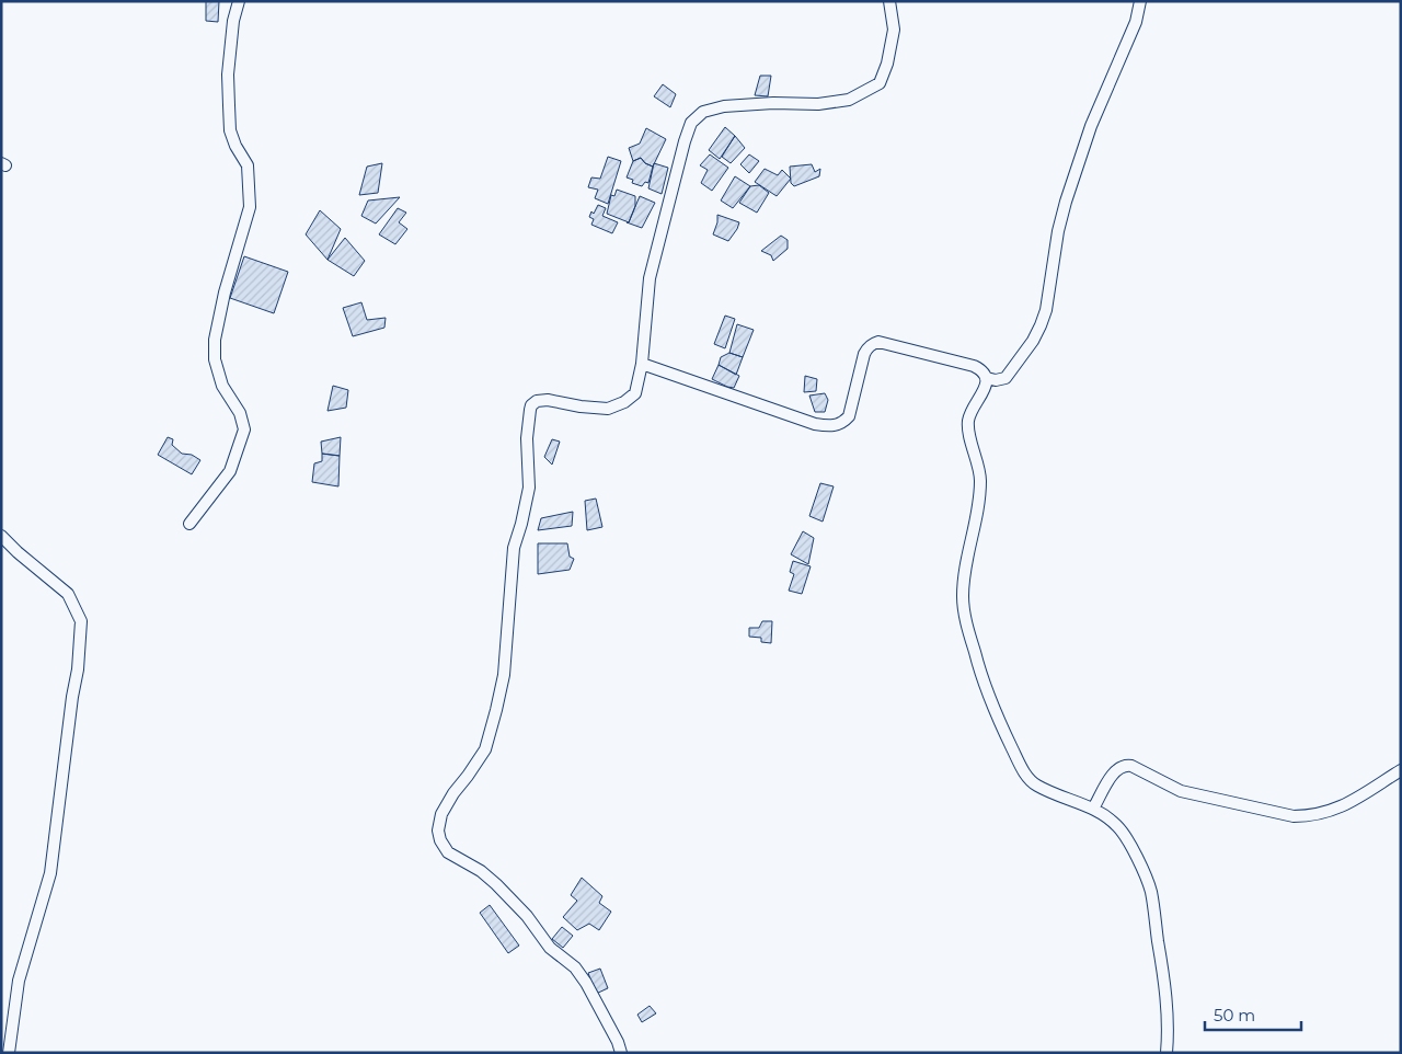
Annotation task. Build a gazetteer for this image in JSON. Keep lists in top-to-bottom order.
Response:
{
  "scale_bar": "50 m"
}
